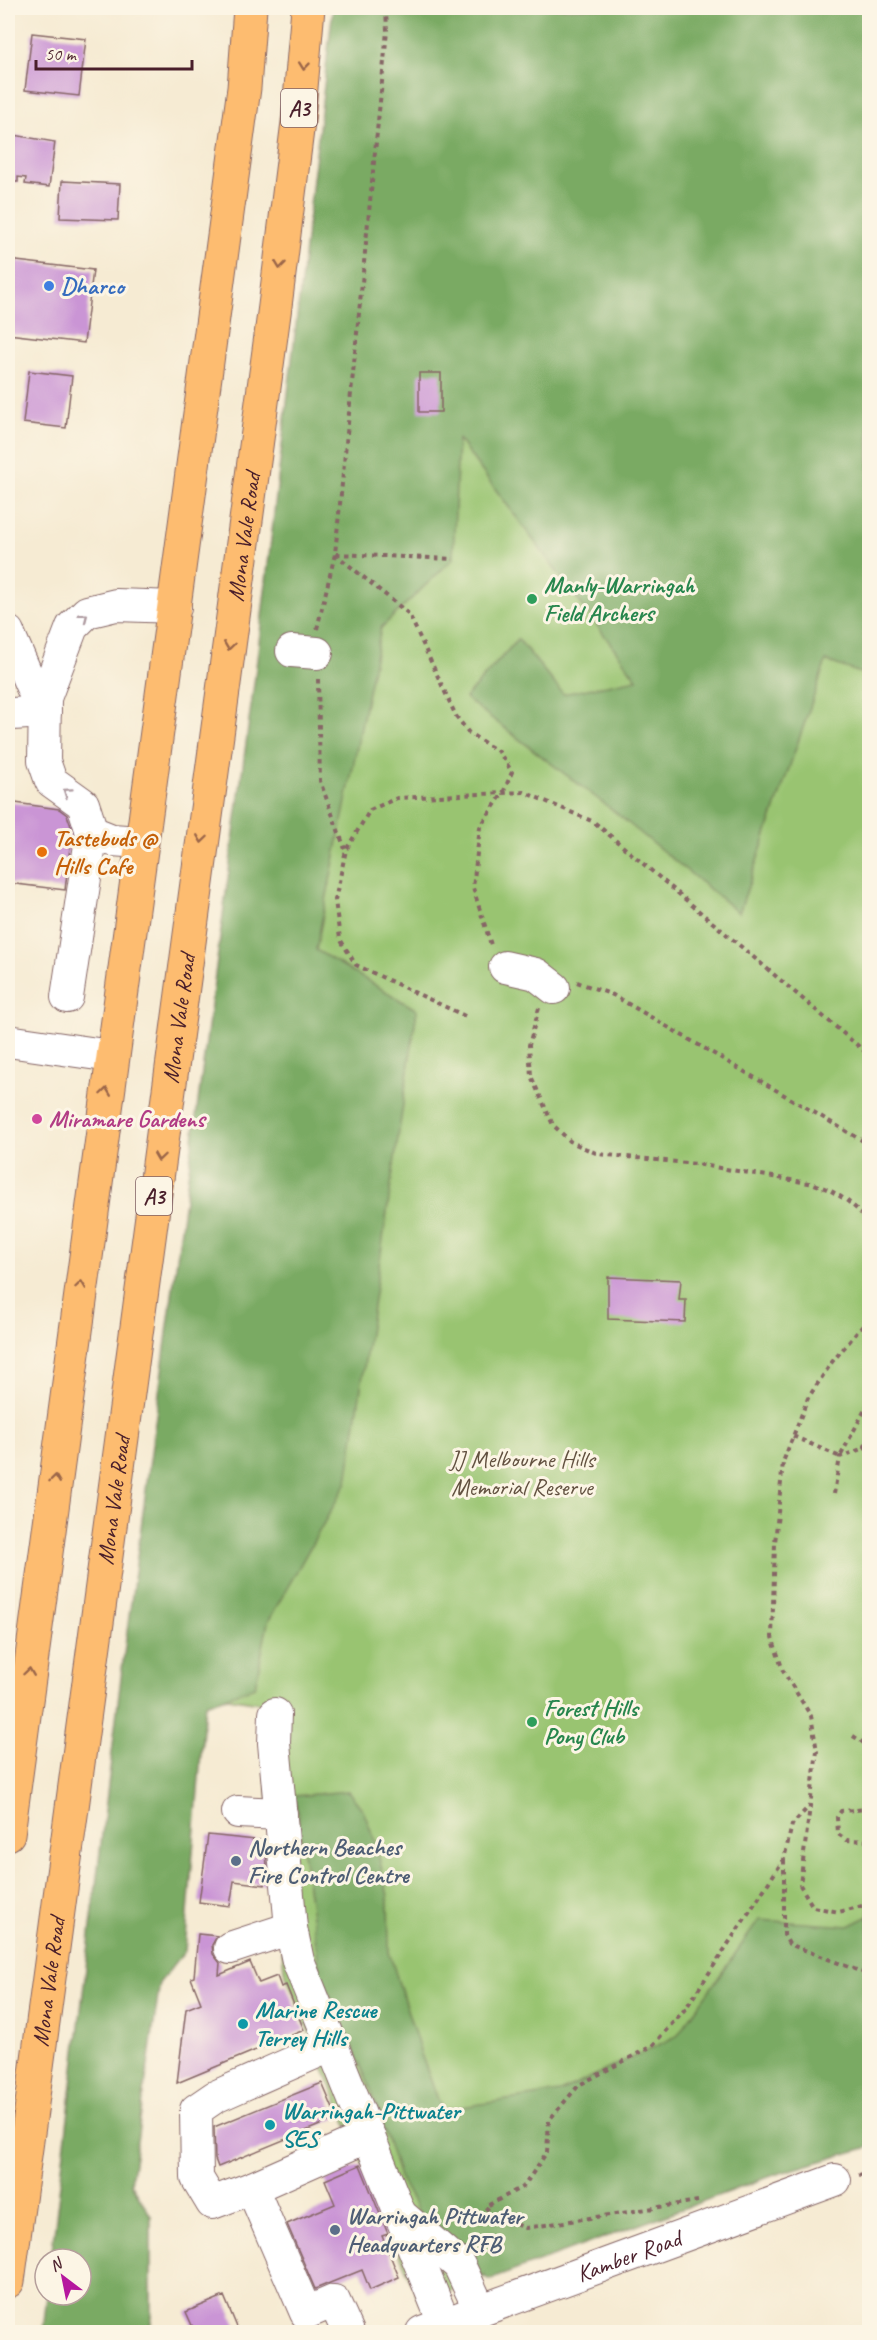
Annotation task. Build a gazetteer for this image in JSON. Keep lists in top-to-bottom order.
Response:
{
  "streets": {
    "highway": ["A3", "Mona Vale Road"],
    "street": ["Kamber Road"]
  },
  "parks": ["JJ Melbourne Hills Memorial Reserve"],
  "places": [
    "Dharco",
    "Manly-Warringah Field Archers",
    "Tastebuds @ Hills Cafe",
    "Miramare Gardens",
    "Forest Hills Pony Club",
    "Northern Beaches Fire Control Centre",
    "Marine Rescue Terrey Hills",
    "Warringah-Pittwater SES",
    "Warringah Pittwater Headquarters RFB"
  ],
  "scale_bar": "50 m",
  "north": "top left"
}
